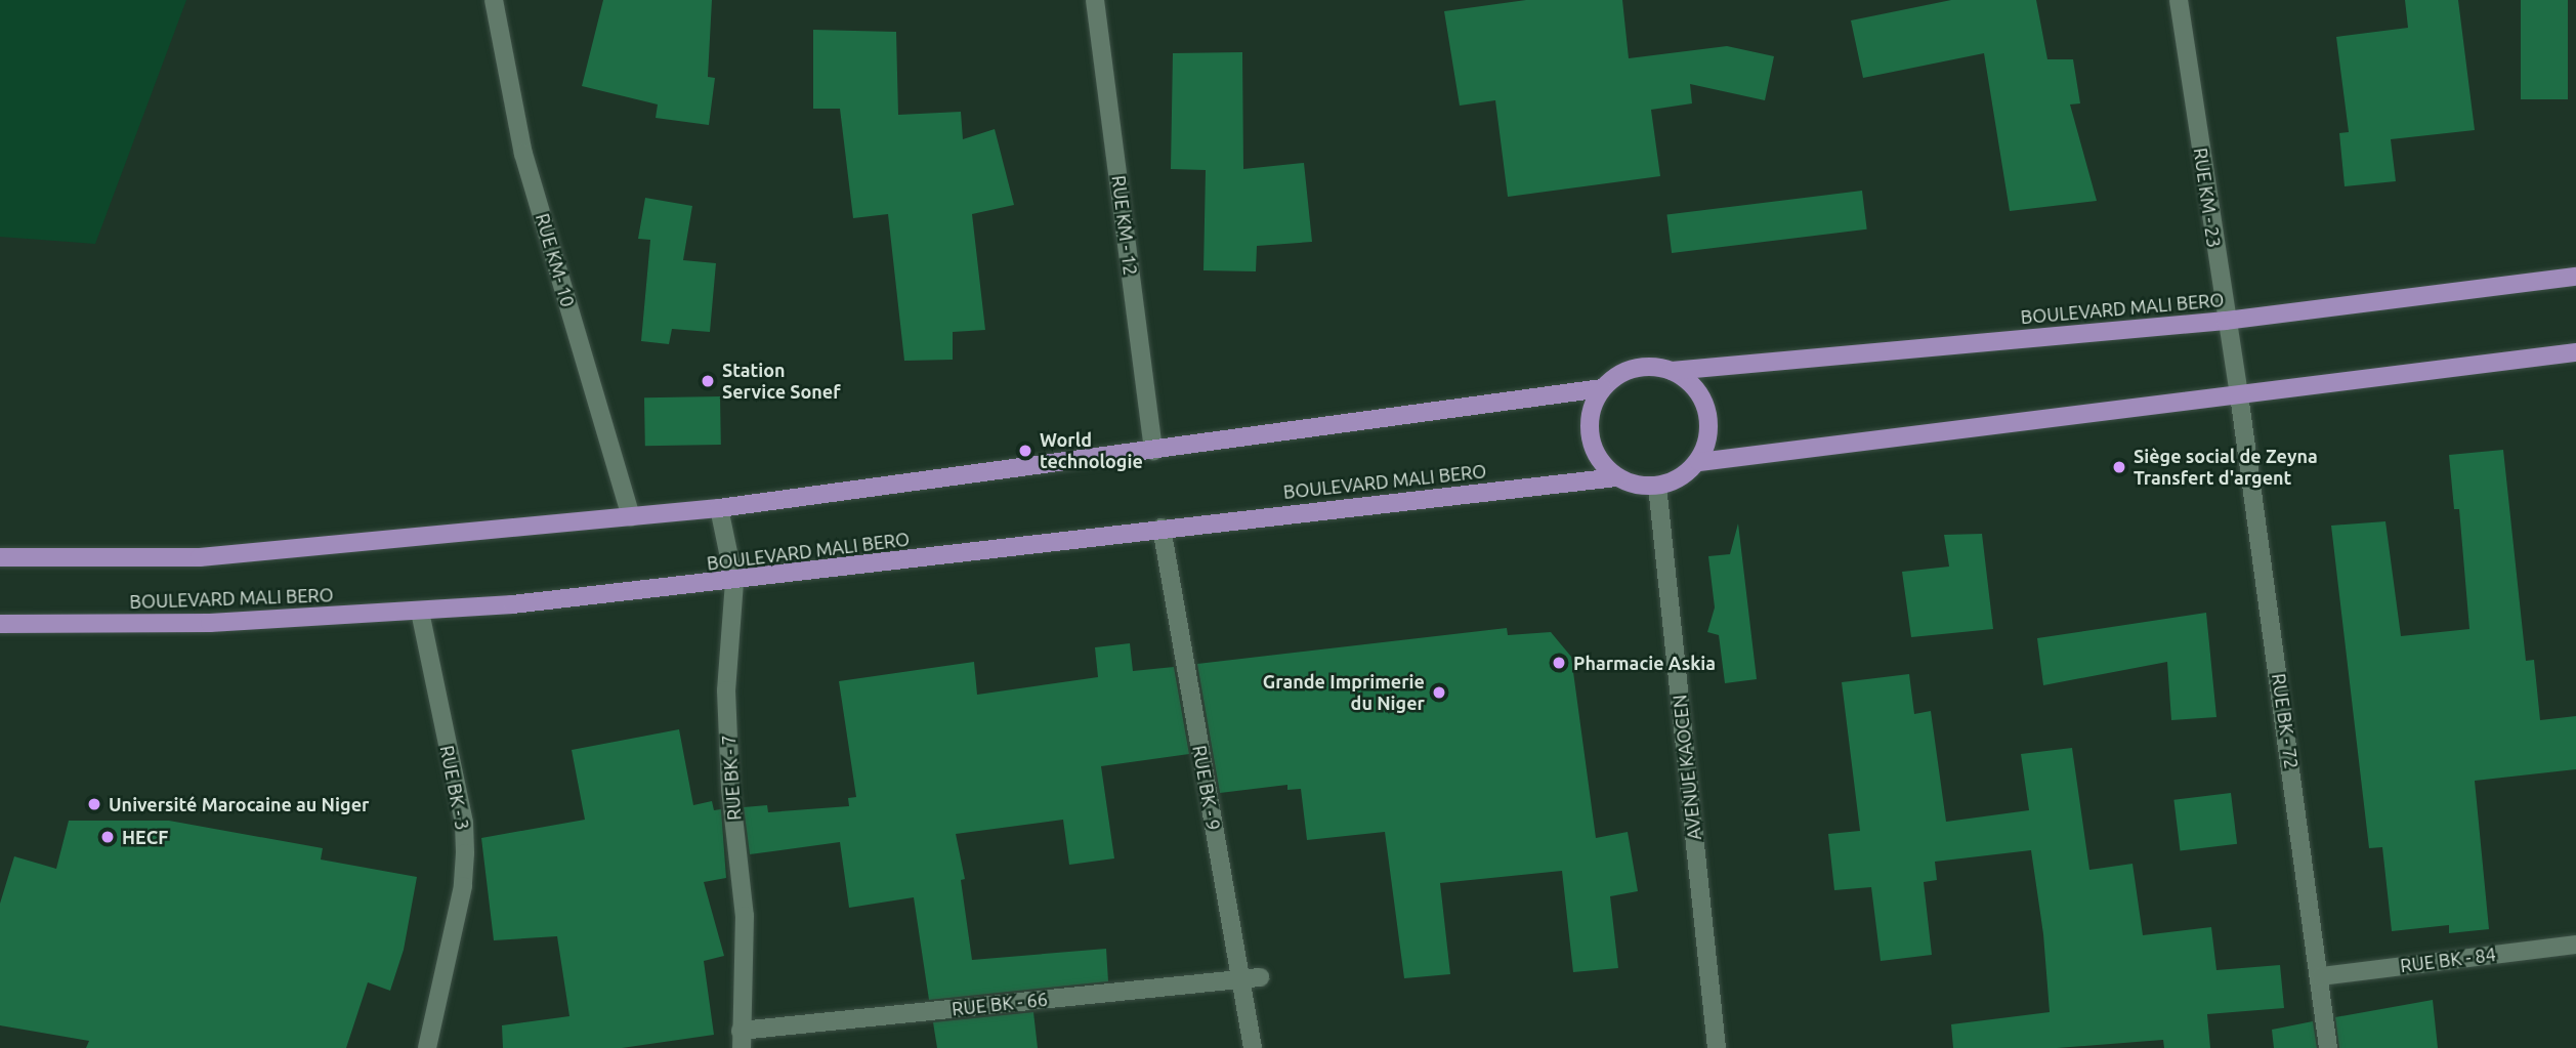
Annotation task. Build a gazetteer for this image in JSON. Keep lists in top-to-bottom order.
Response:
{
  "streets": {
    "main road": ["BOULEVARD MALI BERO"],
    "street": [
      "RUE KM - 23",
      "RUE KM - 12",
      "RUE KM- 10",
      "RUE BK - 72",
      "AVENUE KAOCEN",
      "RUE BK - 7",
      "RUE BK - 3",
      "RUE BK - 9",
      "RUE BK - 84",
      "RUE BK - 66"
    ]
  },
  "crossings": [
    ["RUE KM - 23", "BOULEVARD MALI BERO"],
    ["RUE KM - 23", "RUE BK - 72"],
    ["BOULEVARD MALI BERO", "AVENUE KAOCEN"],
    ["BOULEVARD MALI BERO", "RUE BK - 7"],
    ["BOULEVARD MALI BERO", "RUE BK - 3"],
    ["BOULEVARD MALI BERO", "RUE BK - 9"],
    ["RUE BK - 72", "RUE BK - 84"],
    ["RUE BK - 7", "RUE BK - 66"],
    ["RUE BK - 9", "RUE BK - 66"]
  ],
  "places": [
    "Station Service Sonef",
    "World technologie",
    "Siège social de Zeyna Transfert d'argent",
    "Pharmacie Askia",
    "Grande Imprimerie du Niger",
    "Université Marocaine au Niger",
    "HECF"
  ]
}
